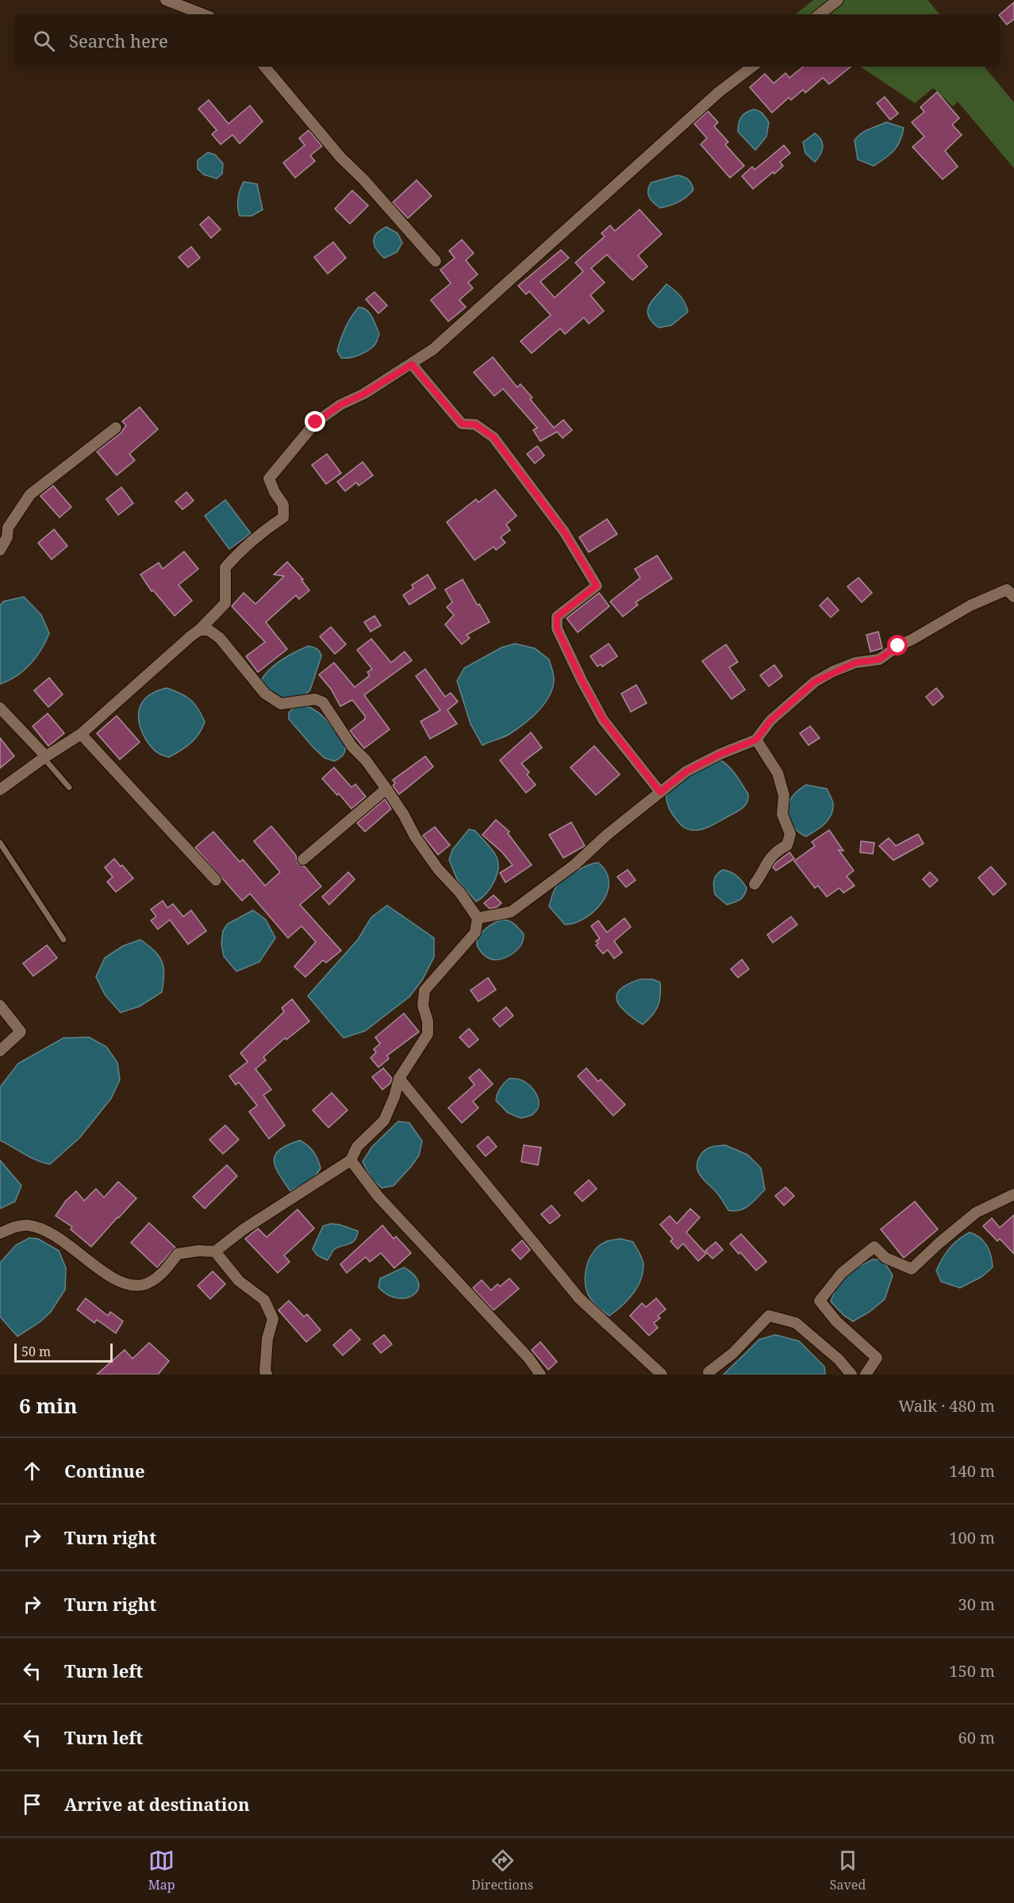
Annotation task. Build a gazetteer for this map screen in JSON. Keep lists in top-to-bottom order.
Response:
{
  "scale_bar": "50 m",
  "page": {
    "search": "Search here",
    "scale": "50 m",
    "heading": ["6 min", "Walk · 480 m"],
    "list": [
      ["Continue", "140 m"],
      ["Turn right", "100 m"],
      ["Turn right", "30 m"],
      ["Turn left", "150 m"],
      ["Turn left", "60 m"],
      "Arrive at destination"
    ],
    "nav": ["Map", "Directions", "Saved"]
  }
}
